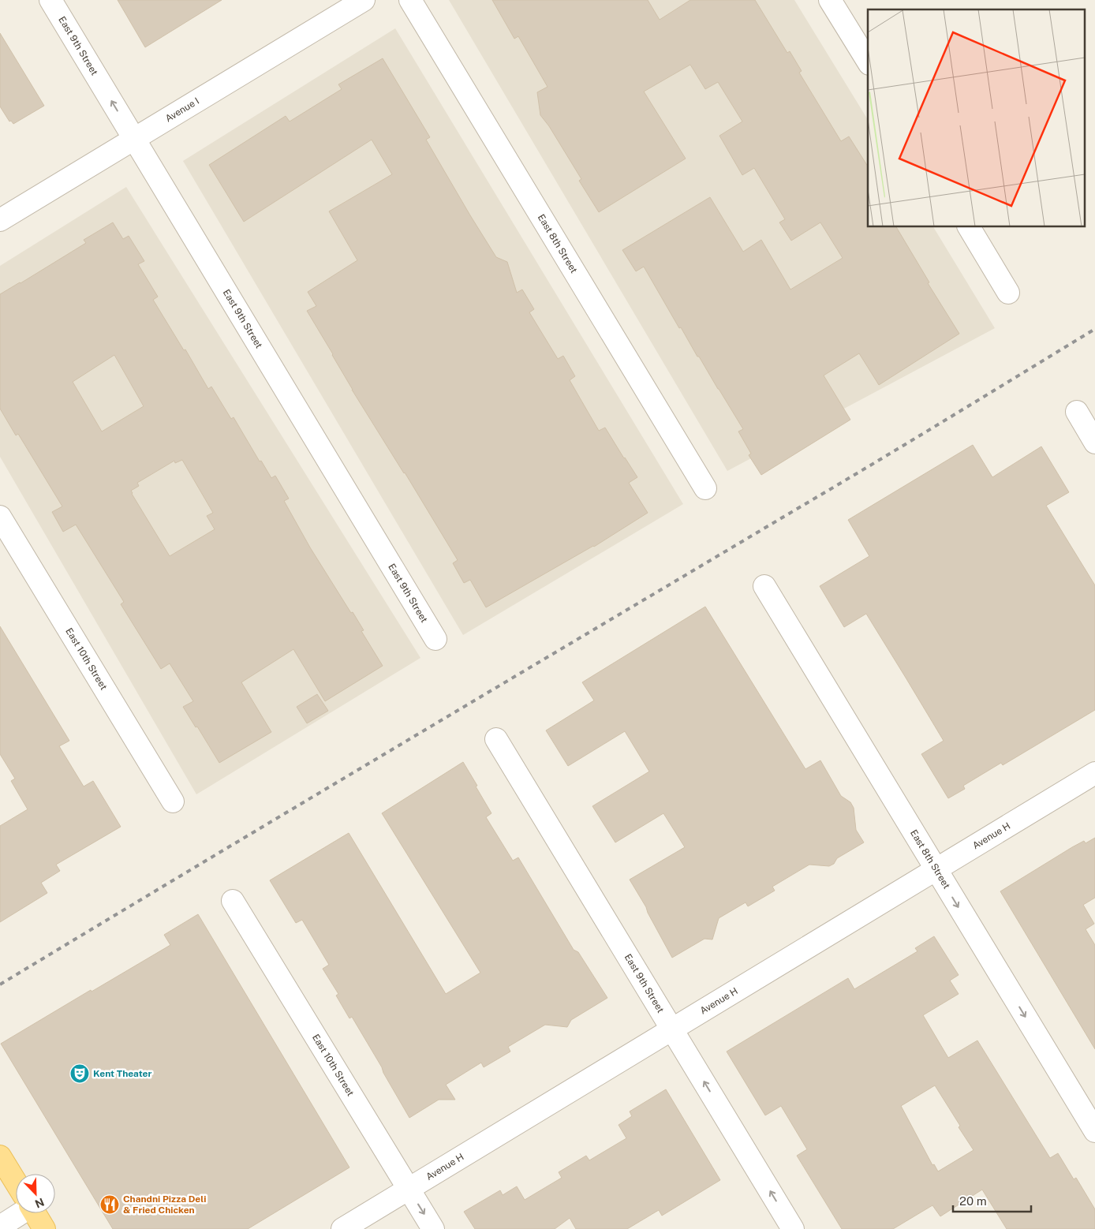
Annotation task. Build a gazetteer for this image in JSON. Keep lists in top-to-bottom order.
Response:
{
  "streets": {
    "street": [
      "East 9th Street",
      "Avenue I",
      "East 8th Street",
      "East 10th Street",
      "Avenue H"
    ]
  },
  "crossings": [
    ["East 9th Street", "Avenue I"],
    ["East 9th Street", "Avenue H"],
    ["East 8th Street", "Avenue H"],
    ["East 10th Street", "Avenue H"]
  ],
  "places": {
    "theatre": ["Kent Theater"],
    "restaurant": ["Chandni Pizza Deli & Fried Chicken"]
  },
  "scale_bar": "20 m",
  "north": "bottom right"
}
